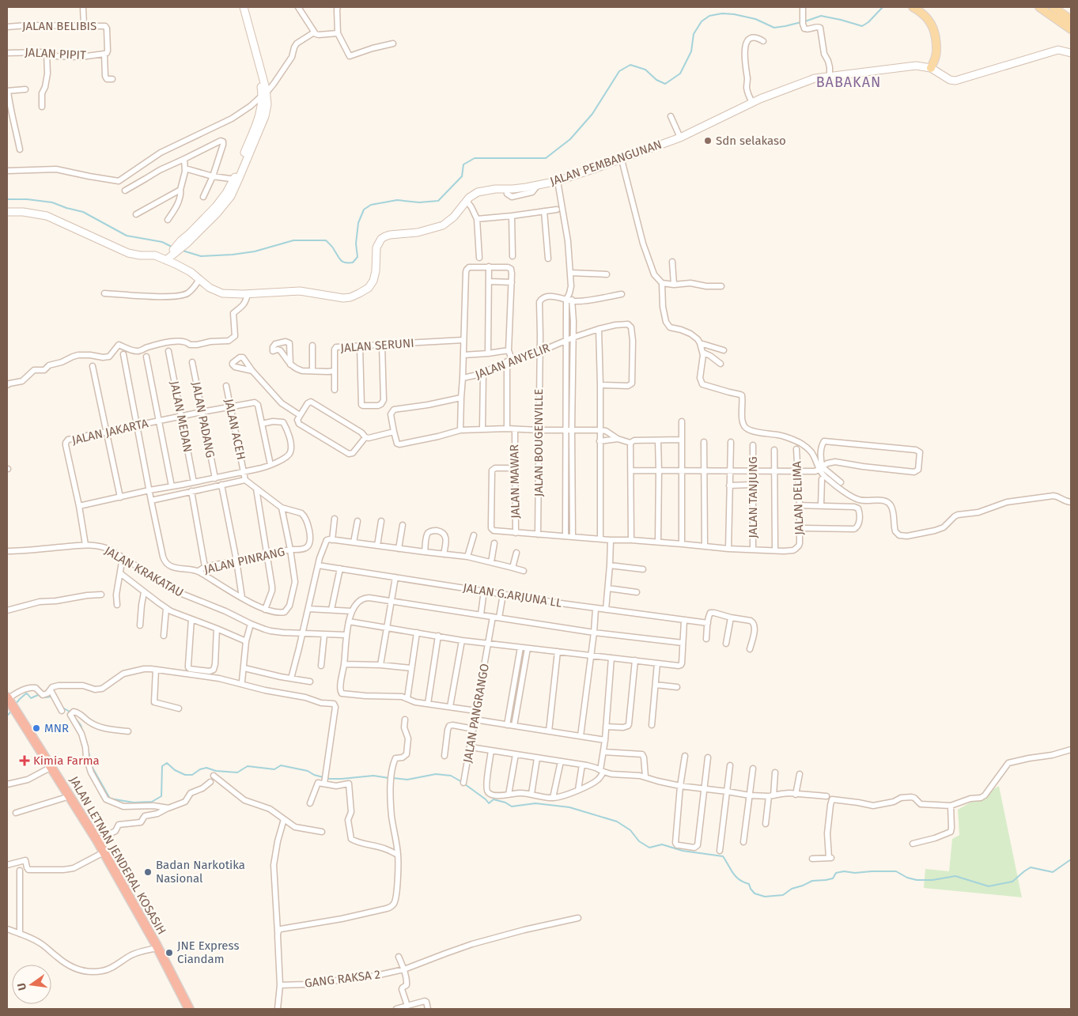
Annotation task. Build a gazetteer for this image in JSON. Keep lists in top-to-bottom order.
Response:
{
  "streets": {
    "highway": ["JALAN LETNAN JENDERAL KOSASIH"],
    "street": [
      "JALAN BELIBIS",
      "JALAN PIPIT",
      "JALAN PEMBANGUNAN",
      "JALAN SERUNI",
      "JALAN ANYELIR",
      "JALAN MEDAN",
      "JALAN PADANG",
      "JALAN ACEH",
      "JALAN JAKARTA",
      "JALAN BOUGENVILLE",
      "JALAN MAWAR",
      "JALAN TANJUNG",
      "JALAN DELIMA",
      "JALAN PINRANG",
      "JALAN KRAKATAU",
      "JALAN G.ARJUNA LL",
      "JALAN PANGRANGO",
      "GANG RAKSA 2"
    ]
  },
  "crossings": [
    ["JALAN BELIBIS", "JALAN PIPIT"],
    ["JALAN ANYELIR", "JALAN BOUGENVILLE"],
    ["JALAN MEDAN", "JALAN JAKARTA"],
    ["JALAN PADANG", "JALAN JAKARTA"],
    ["JALAN ACEH", "JALAN JAKARTA"],
    ["JALAN JAKARTA", "JALAN KRAKATAU"]
  ],
  "districts": ["BABAKAN"],
  "places": {
    "other": [
      "Sdn selakaso",
      "MNR",
      "Badan Narkotika Nasional",
      "JNE Express Ciandam"
    ],
    "health": ["Kimia Farma"]
  },
  "north": "left"
}
